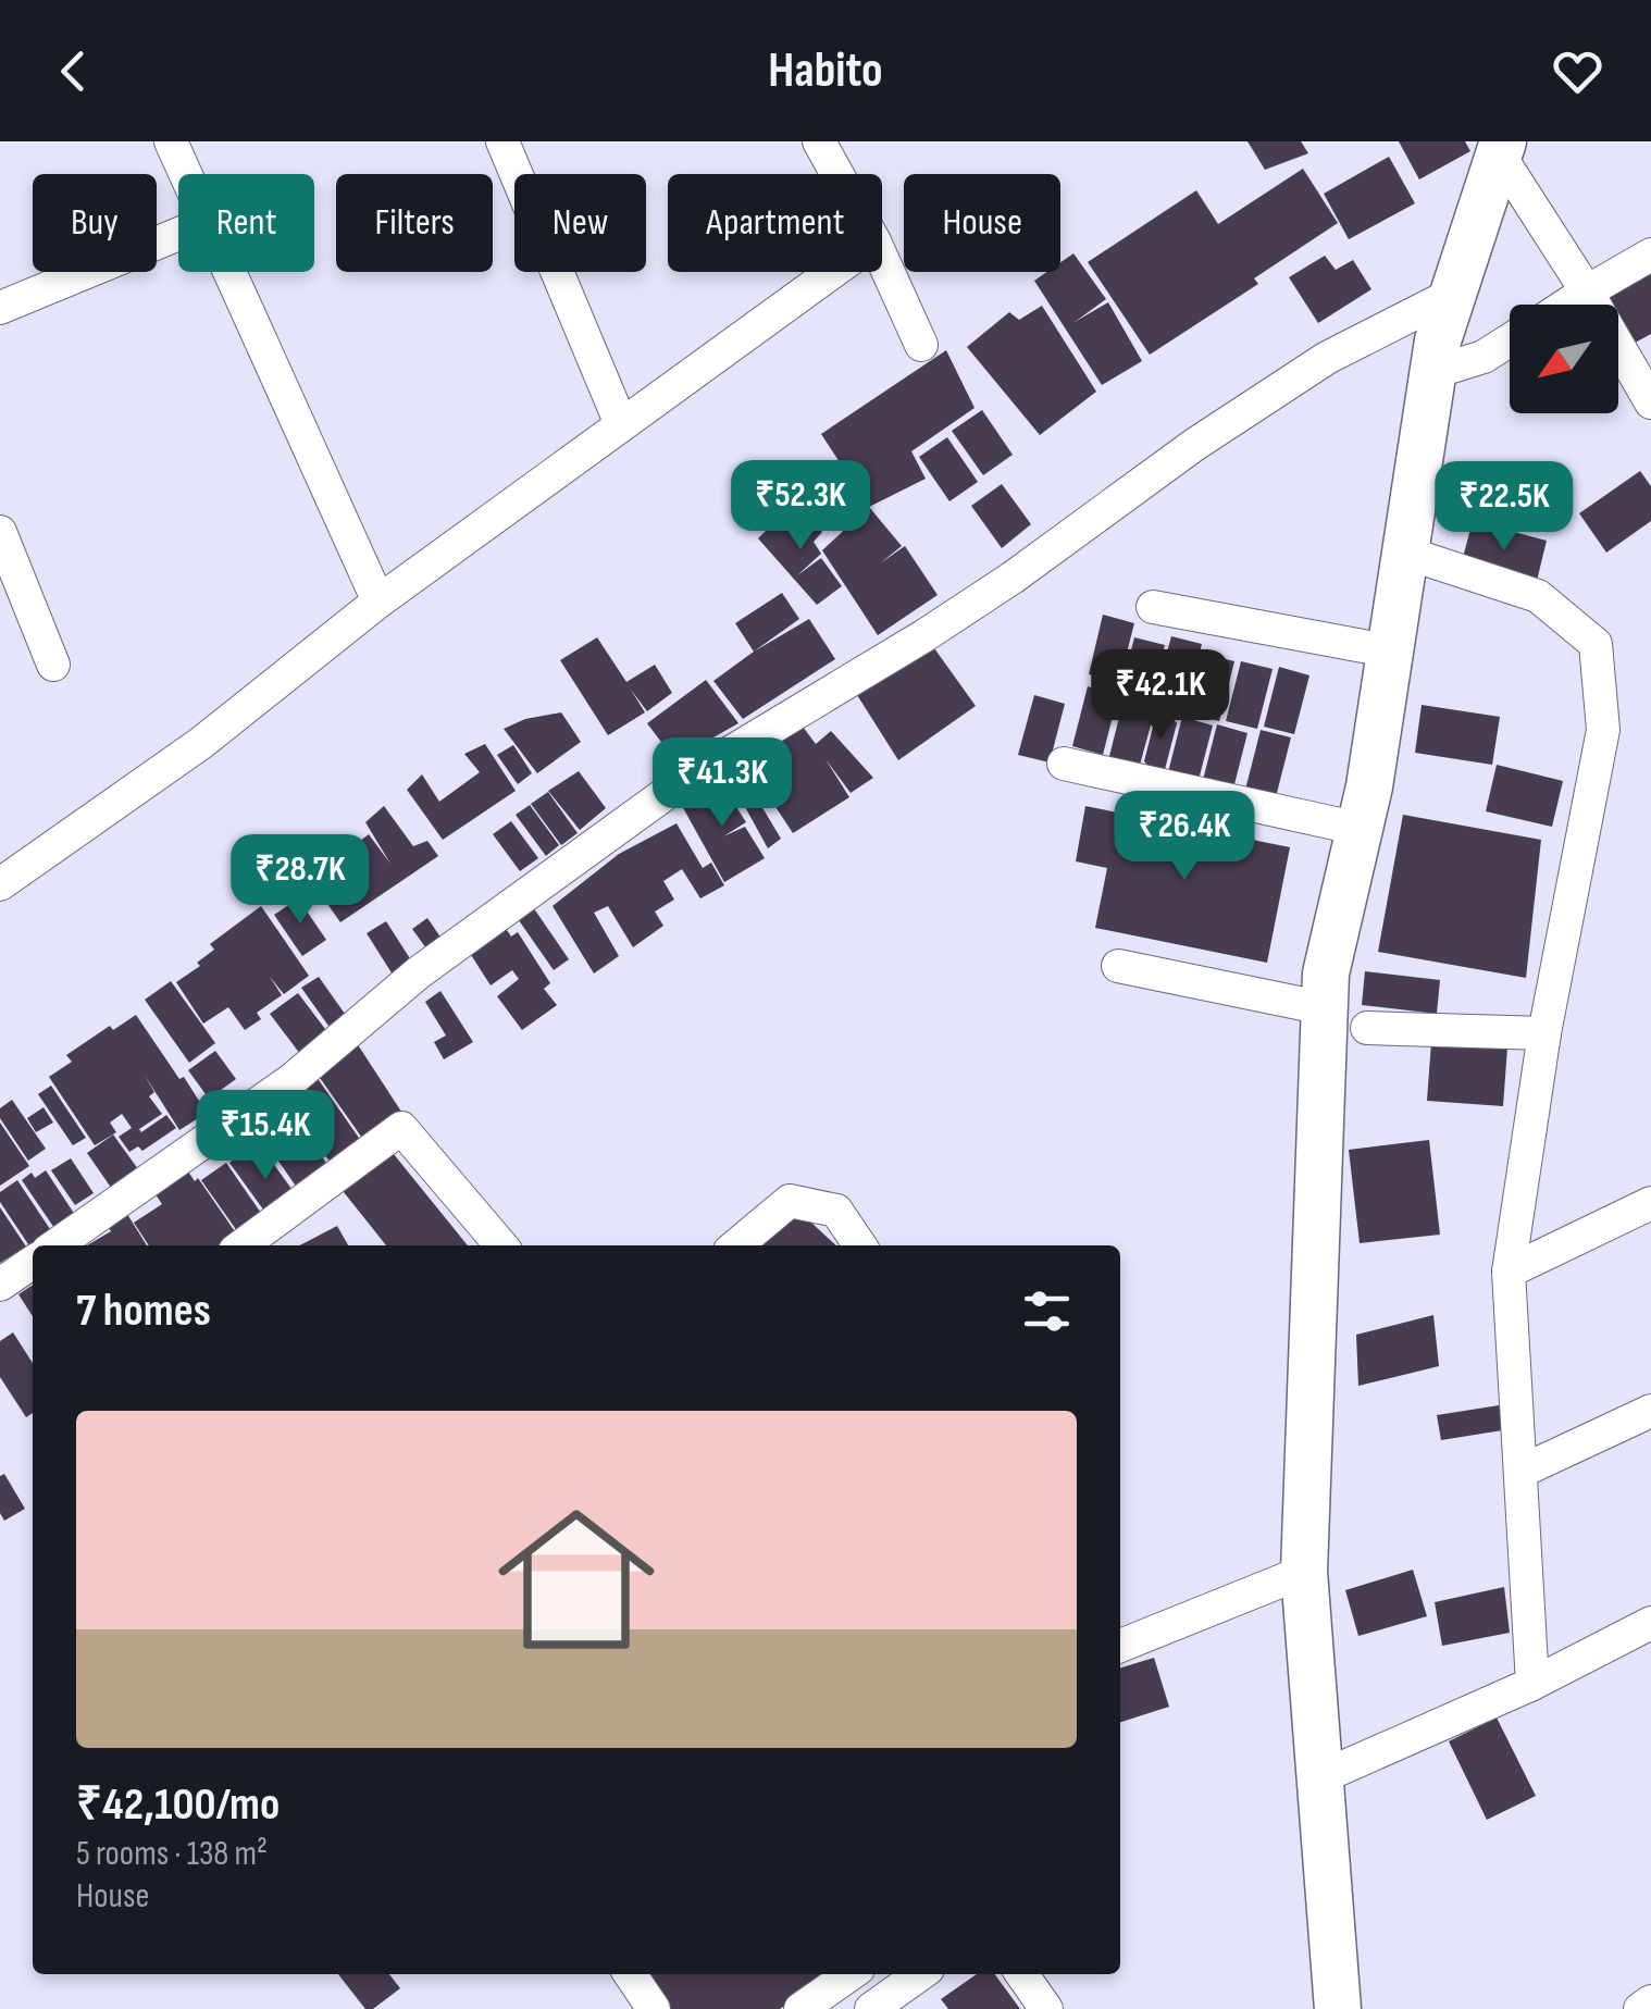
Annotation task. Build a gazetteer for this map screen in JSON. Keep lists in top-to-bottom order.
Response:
{
  "north": "bottom left",
  "page": {
    "header": "Habito",
    "chip": [
      "Buy",
      "Rent",
      "Filters",
      "New",
      "Apartment",
      "House"
    ],
    "price": [
      "₹52.3K",
      "₹22.5K",
      "₹42.1K",
      "₹41.3K",
      "₹26.4K",
      "₹28.7K",
      "₹15.4K"
    ],
    "heading": "7 homes",
    "list": [
      {
        "name": "₹42,100/mo",
        "note": "5 rooms · 138 m² · House"
      }
    ]
  }
}
